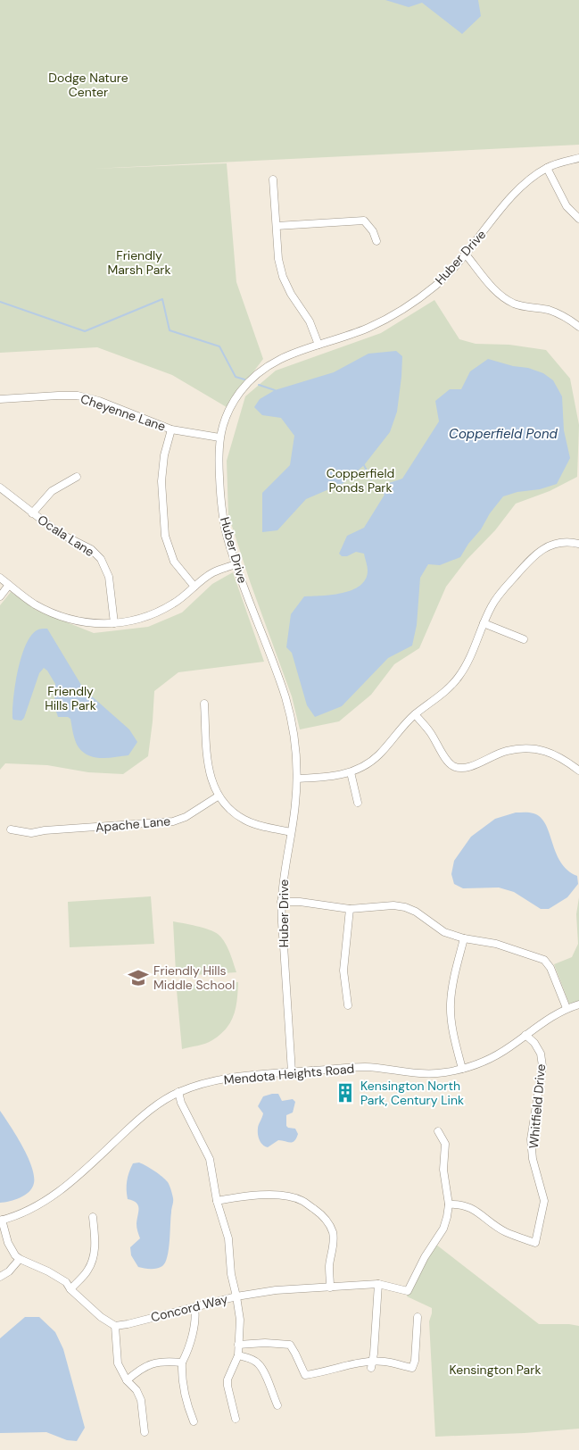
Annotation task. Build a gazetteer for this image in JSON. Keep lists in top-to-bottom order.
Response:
{
  "streets": {
    "street": [
      "Huber Drive",
      "Cheyenne Lane",
      "Ocala Lane",
      "Apache Lane",
      "Mendota Heights Road",
      "Whitfield Drive",
      "Concord Way"
    ]
  },
  "crossings": [
    ["Huber Drive", "Cheyenne Lane"],
    ["Huber Drive", "Mendota Heights Road"],
    ["Mendota Heights Road", "Whitfield Drive"],
    ["Whitfield Drive", "Concord Way"]
  ],
  "water": ["Copperfield Pond"],
  "parks": [
    "Dodge Nature Center",
    "Friendly Marsh Park",
    "Copperfield Ponds Park",
    "Friendly Hills Park",
    "Kensington Park"
  ],
  "places": {
    "school or university": ["Friendly Hills Middle School"],
    "building": ["Kensington North Park, Century Link"]
  }
}
